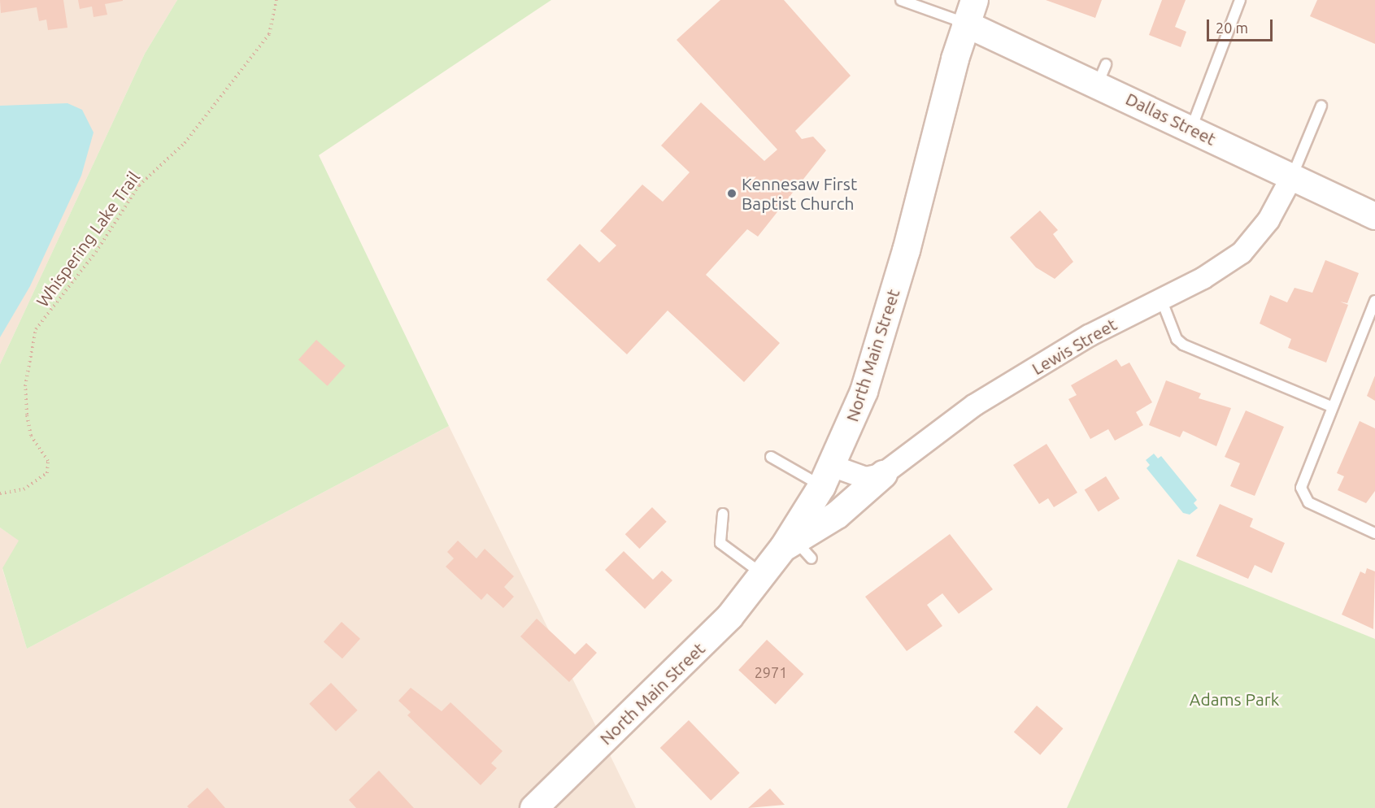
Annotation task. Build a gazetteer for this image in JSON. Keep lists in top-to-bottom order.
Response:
{
  "streets": {
    "main road": ["North Main Street"],
    "street": ["Dallas Street", "Lewis Street"],
    "path": ["Whispering Lake Trail"]
  },
  "crossings": [
    ["Dallas Street", "Lewis Street"],
    ["Dallas Street", "North Main Street"]
  ],
  "parks": ["Adams Park"],
  "places": ["Kennesaw First Baptist Church"],
  "house_numbers": ["2971"],
  "scale_bar": "20 m"
}
